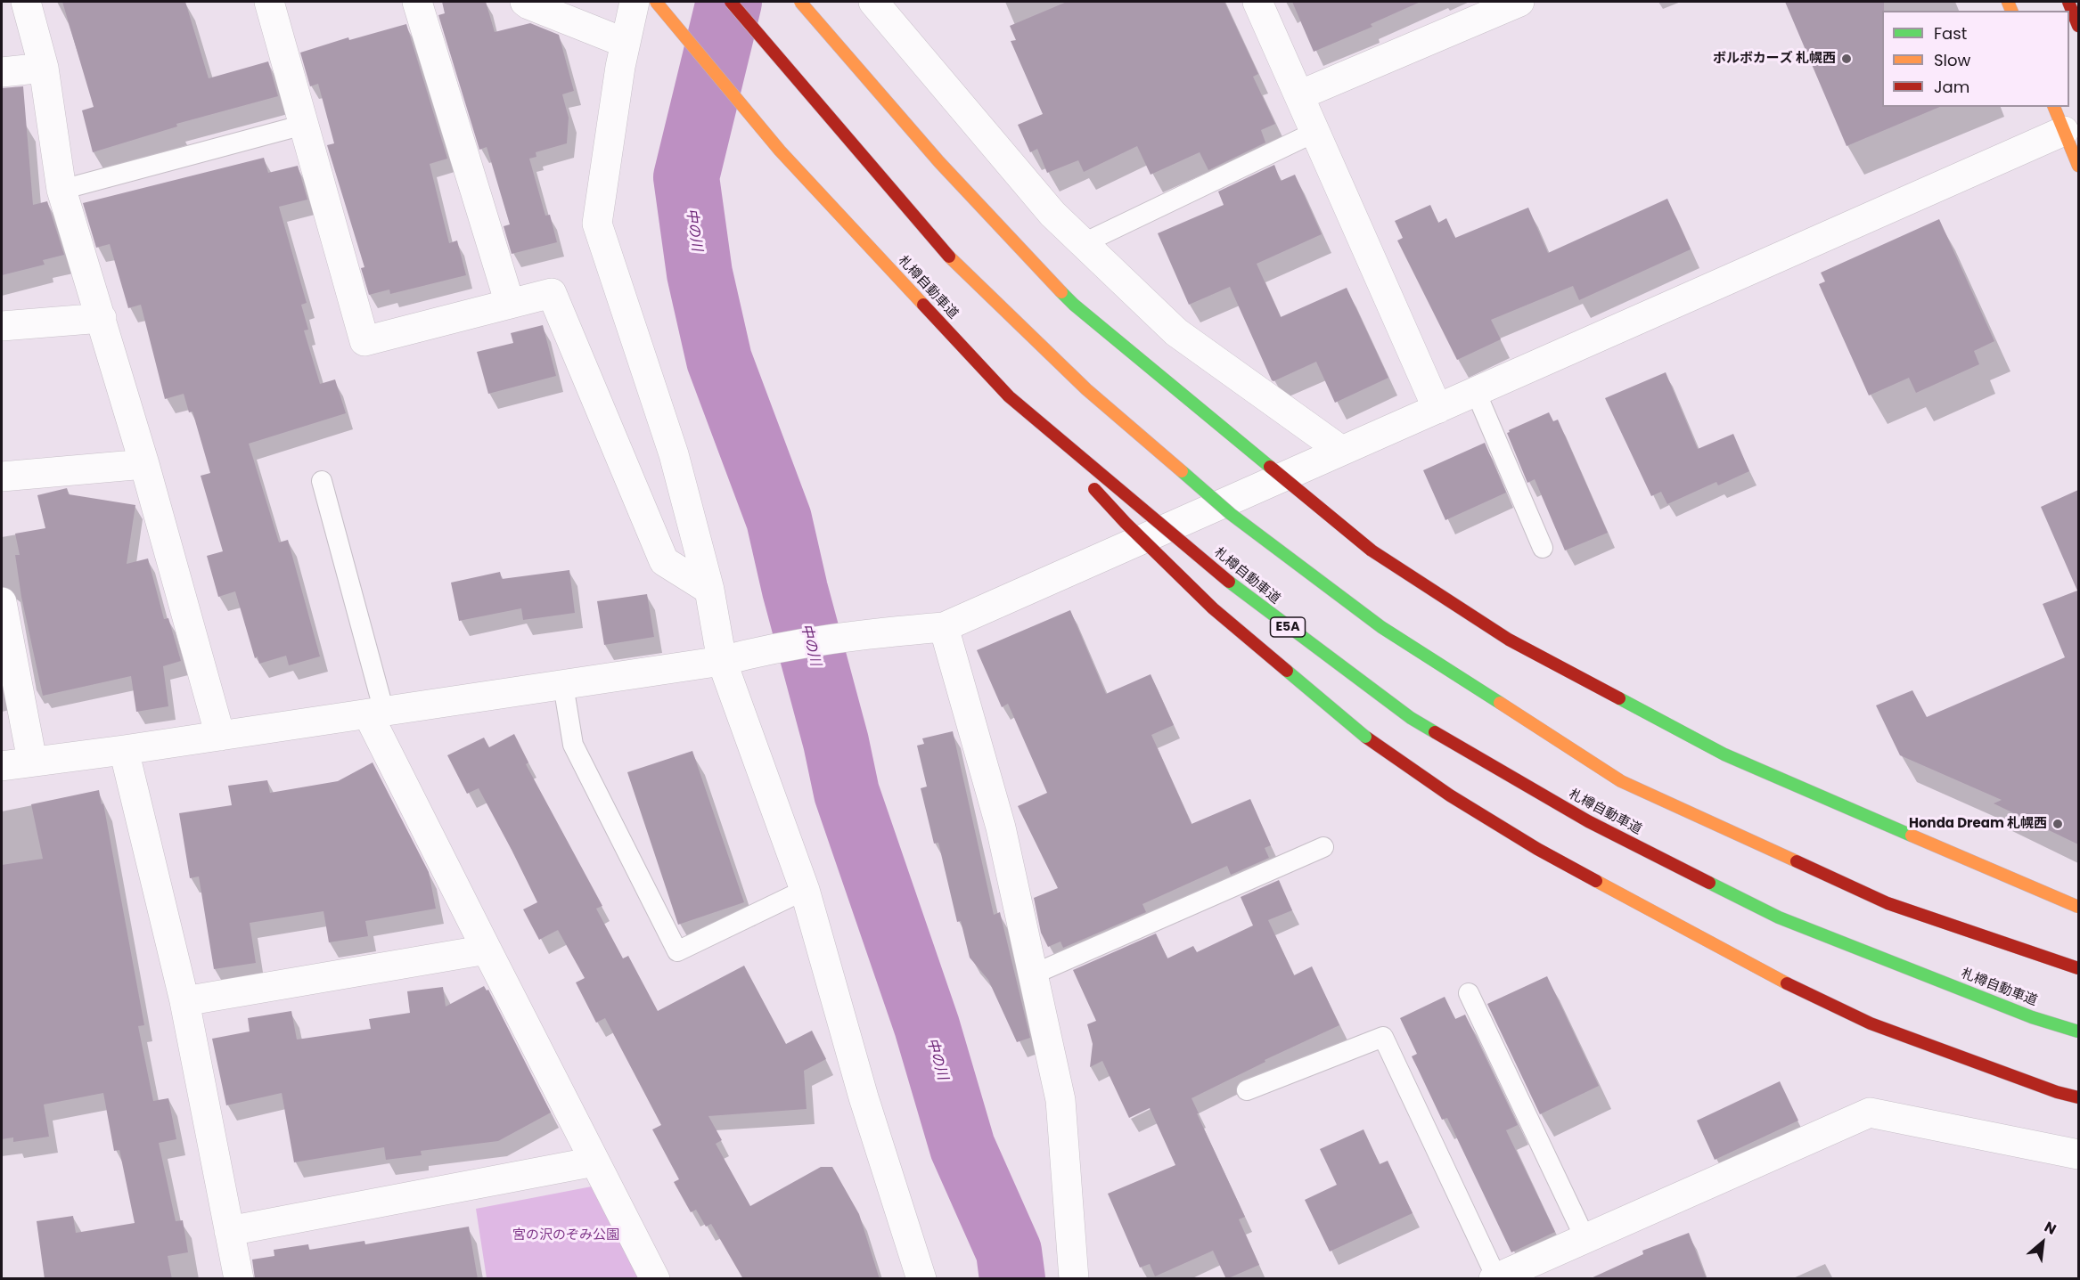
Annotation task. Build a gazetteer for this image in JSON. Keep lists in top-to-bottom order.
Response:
{
  "streets": {
    "highway": ["札樽自動車道", "E5A"]
  },
  "water": ["中の川"],
  "parks": ["宮の沢のぞみ公園"],
  "places": ["ボルボカーズ 札幌西", "Honda Dream 札幌西"],
  "legend": ["Fast", "Slow", "Jam"],
  "north": "top right"
}
